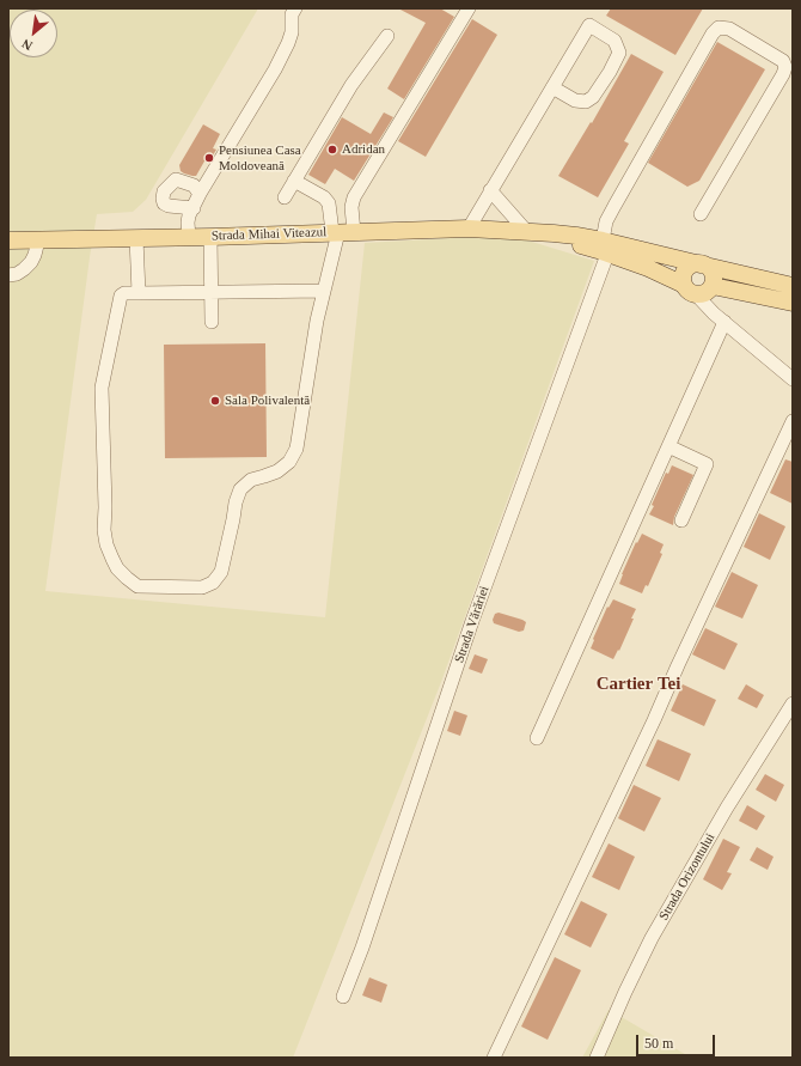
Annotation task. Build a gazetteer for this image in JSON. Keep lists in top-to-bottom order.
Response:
{
  "streets": {
    "main road": ["Strada Mihai Viteazul"],
    "street": ["Strada Vărăriei", "Strada Orizontului"]
  },
  "crossings": [
    ["Strada Mihai Viteazul", "Strada Vărăriei"]
  ],
  "districts": ["Cartier Tei"],
  "places": ["Adridan", "Pensiunea Casa Moldoveană", "Sala Polivalentă"],
  "scale_bar": "50 m",
  "north": "bottom left"
}
